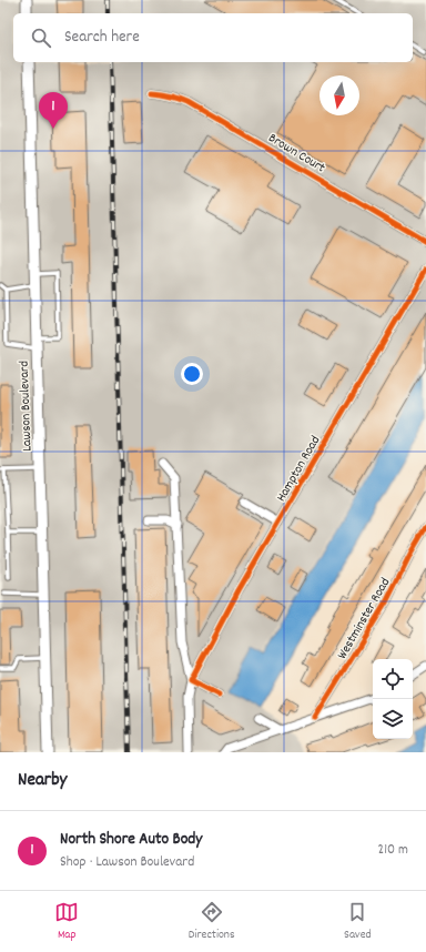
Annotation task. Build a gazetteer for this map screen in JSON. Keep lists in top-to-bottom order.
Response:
{
  "streets": {
    "main road": ["Lawson Boulevard"],
    "street": ["Brown Court", "Hampton Road", "Westminster Road"]
  },
  "north": "bottom",
  "page": {
    "search": "Search here",
    "pins": "1",
    "heading": "Nearby",
    "list": [
      {
        "mark": "1",
        "name": "North Shore Auto Body",
        "note": "Shop · Lawson Boulevard",
        "value": "210 m"
      }
    ],
    "nav": ["Map", "Directions", "Saved"]
  }
}
